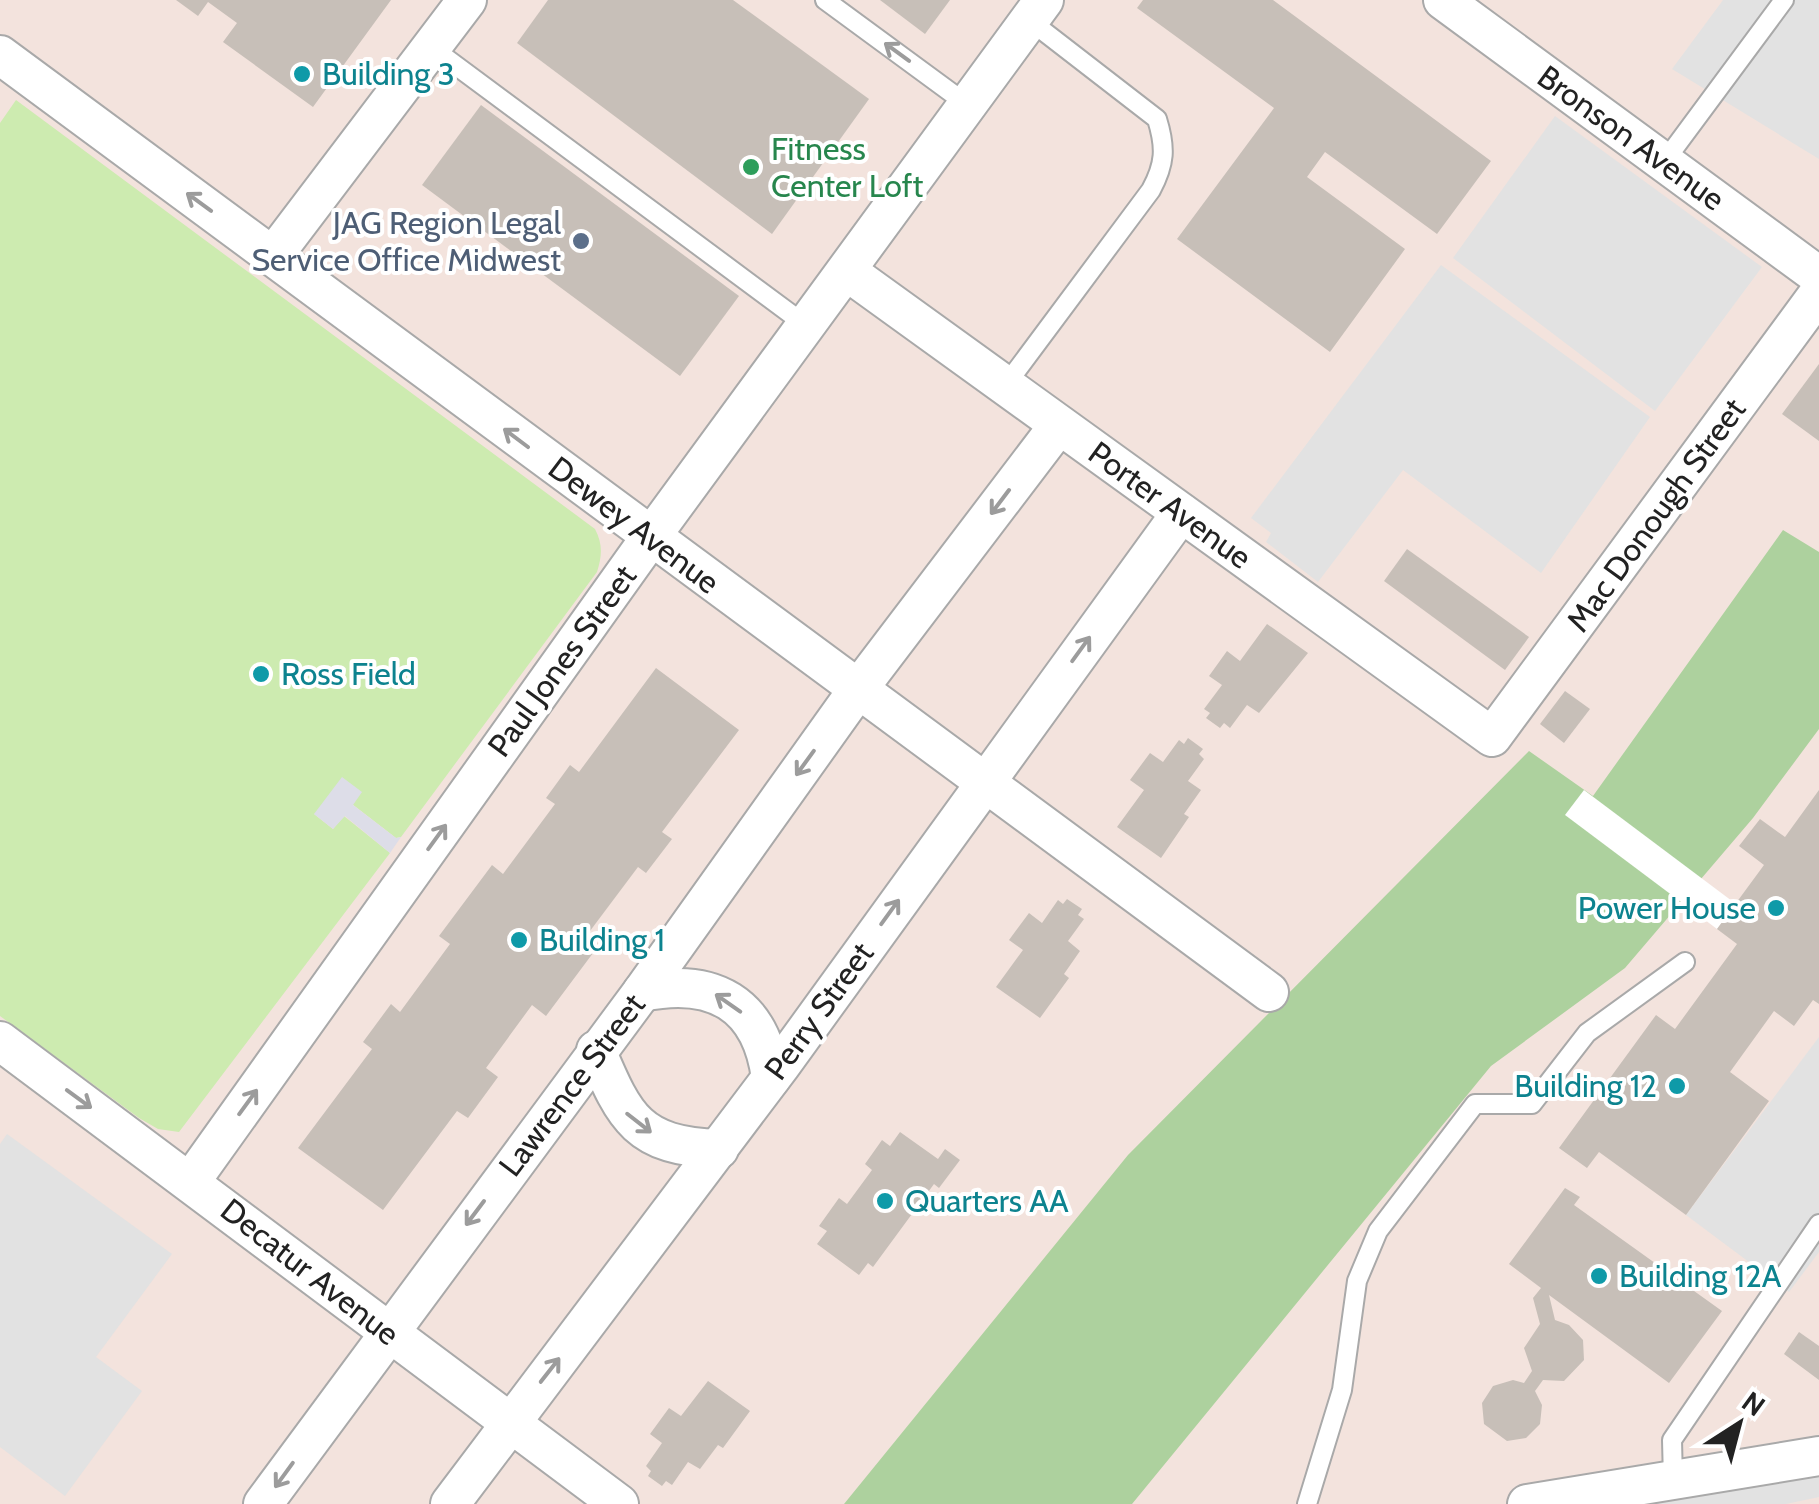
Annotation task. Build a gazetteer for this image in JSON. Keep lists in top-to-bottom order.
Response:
{
  "streets": {
    "street": [
      "Bronson Avenue",
      "Porter Avenue",
      "Mac Donough Street",
      "Dewey Avenue",
      "Paul Jones Street",
      "Perry Street",
      "Lawrence Street",
      "Decatur Avenue"
    ]
  },
  "crossings": [
    ["Porter Avenue", "Mac Donough Street"],
    ["Porter Avenue", "Paul Jones Street"],
    ["Porter Avenue", "Perry Street"],
    ["Porter Avenue", "Lawrence Street"],
    ["Dewey Avenue", "Paul Jones Street"],
    ["Dewey Avenue", "Perry Street"],
    ["Dewey Avenue", "Lawrence Street"],
    ["Paul Jones Street", "Decatur Avenue"],
    ["Perry Street", "Lawrence Street"],
    ["Perry Street", "Decatur Avenue"],
    ["Lawrence Street", "Decatur Avenue"]
  ],
  "one_way": [
    "Dewey Avenue",
    "Paul Jones Street",
    "Perry Street",
    "Lawrence Street"
  ],
  "places": [
    "Building 3",
    "Fitness Center Loft",
    "JAG Region Legal Service Office Midwest",
    "Ross Field",
    "Power House",
    "Building 1",
    "Building 12",
    "Quarters AA",
    "Building 12A"
  ],
  "north": "top right"
}
